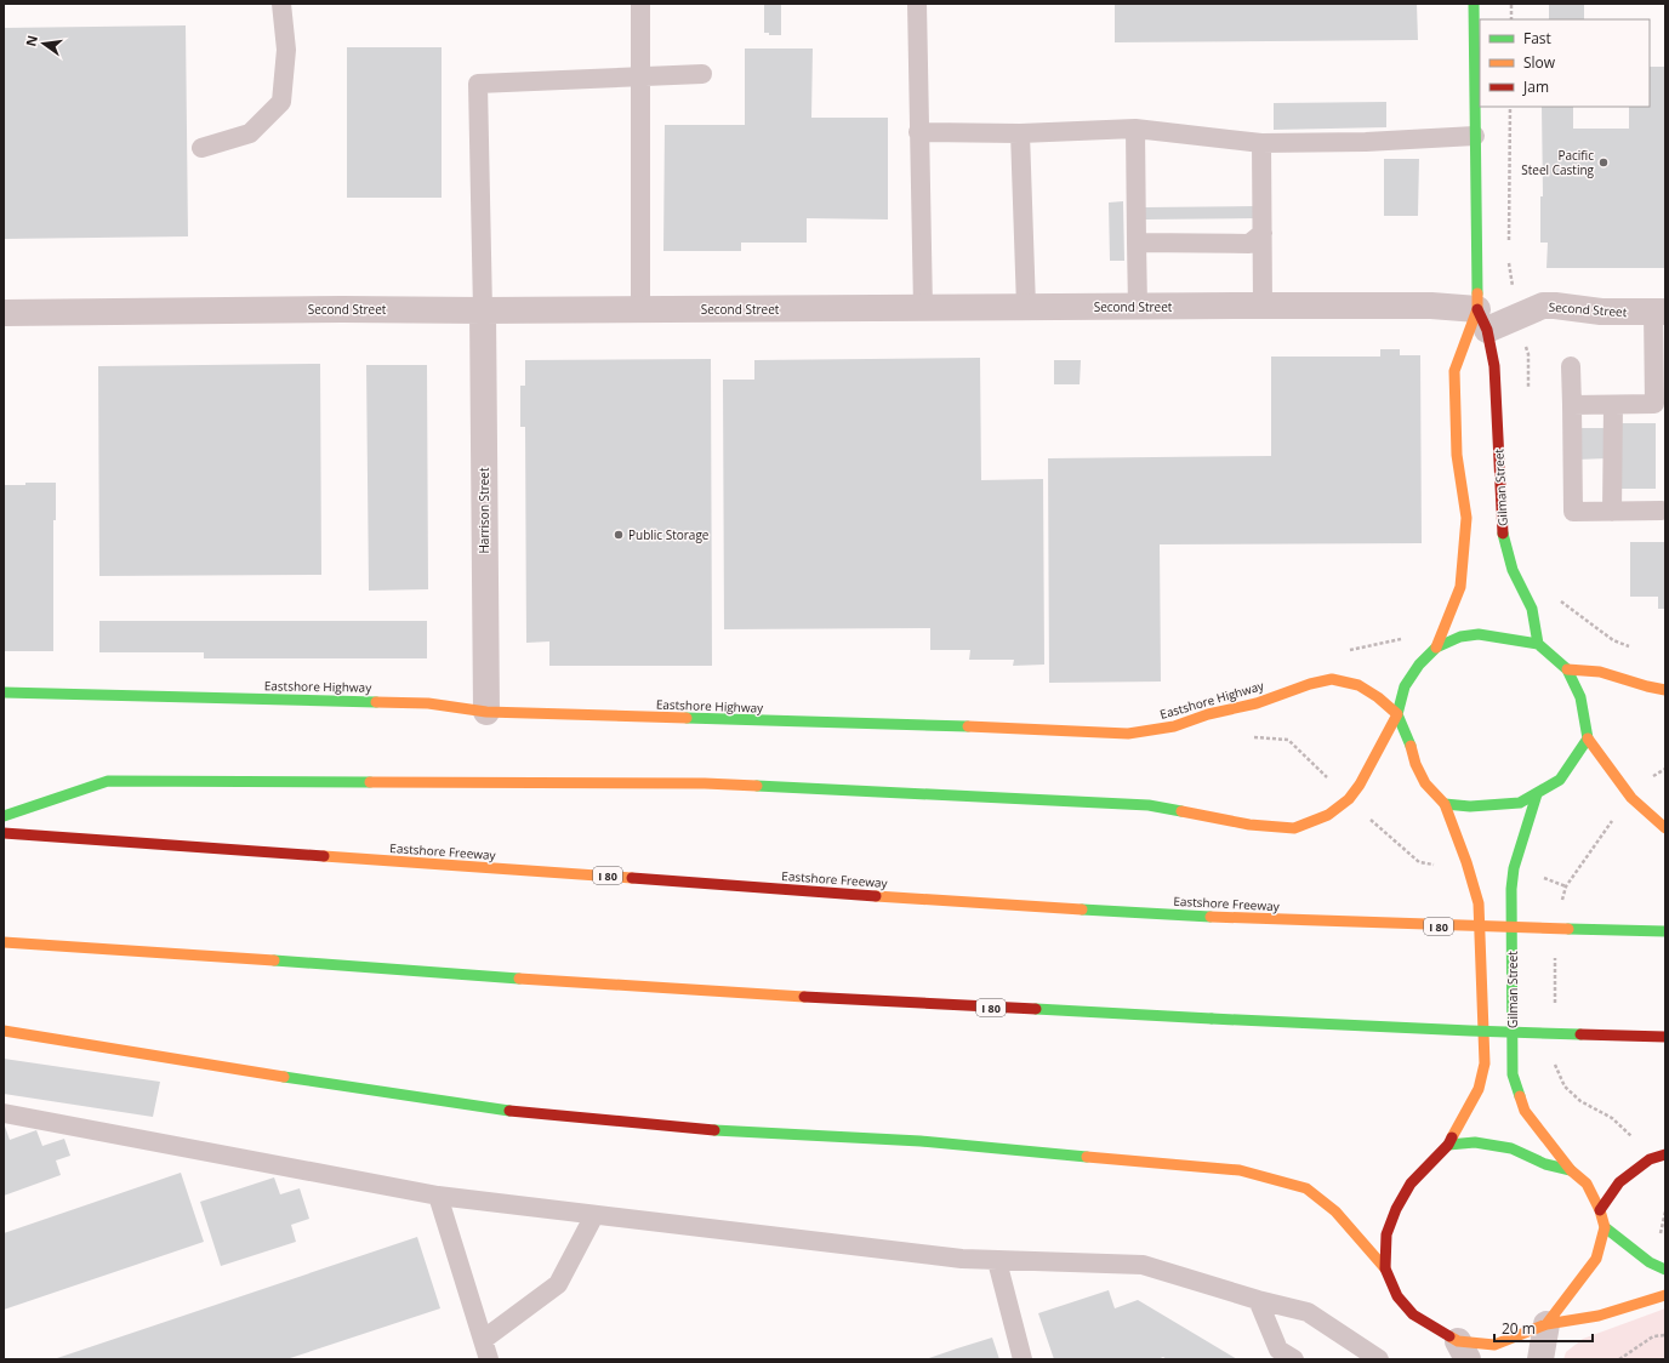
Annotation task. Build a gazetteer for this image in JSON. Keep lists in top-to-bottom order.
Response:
{
  "streets": {
    "main road": [
      "Gilman Street",
      "Eastshore Highway",
      "Eastshore Freeway",
      "I 80"
    ],
    "street": ["Second Street", "Harrison Street"]
  },
  "crossings": [
    ["Second Street", "Gilman Street"],
    ["Second Street", "Harrison Street"],
    ["Gilman Street", "Eastshore Highway"],
    ["Harrison Street", "Eastshore Highway"]
  ],
  "places": ["Pacific Steel Casting", "Public Storage"],
  "legend": ["Fast", "Slow", "Jam"],
  "scale_bar": "20 m",
  "north": "left"
}
